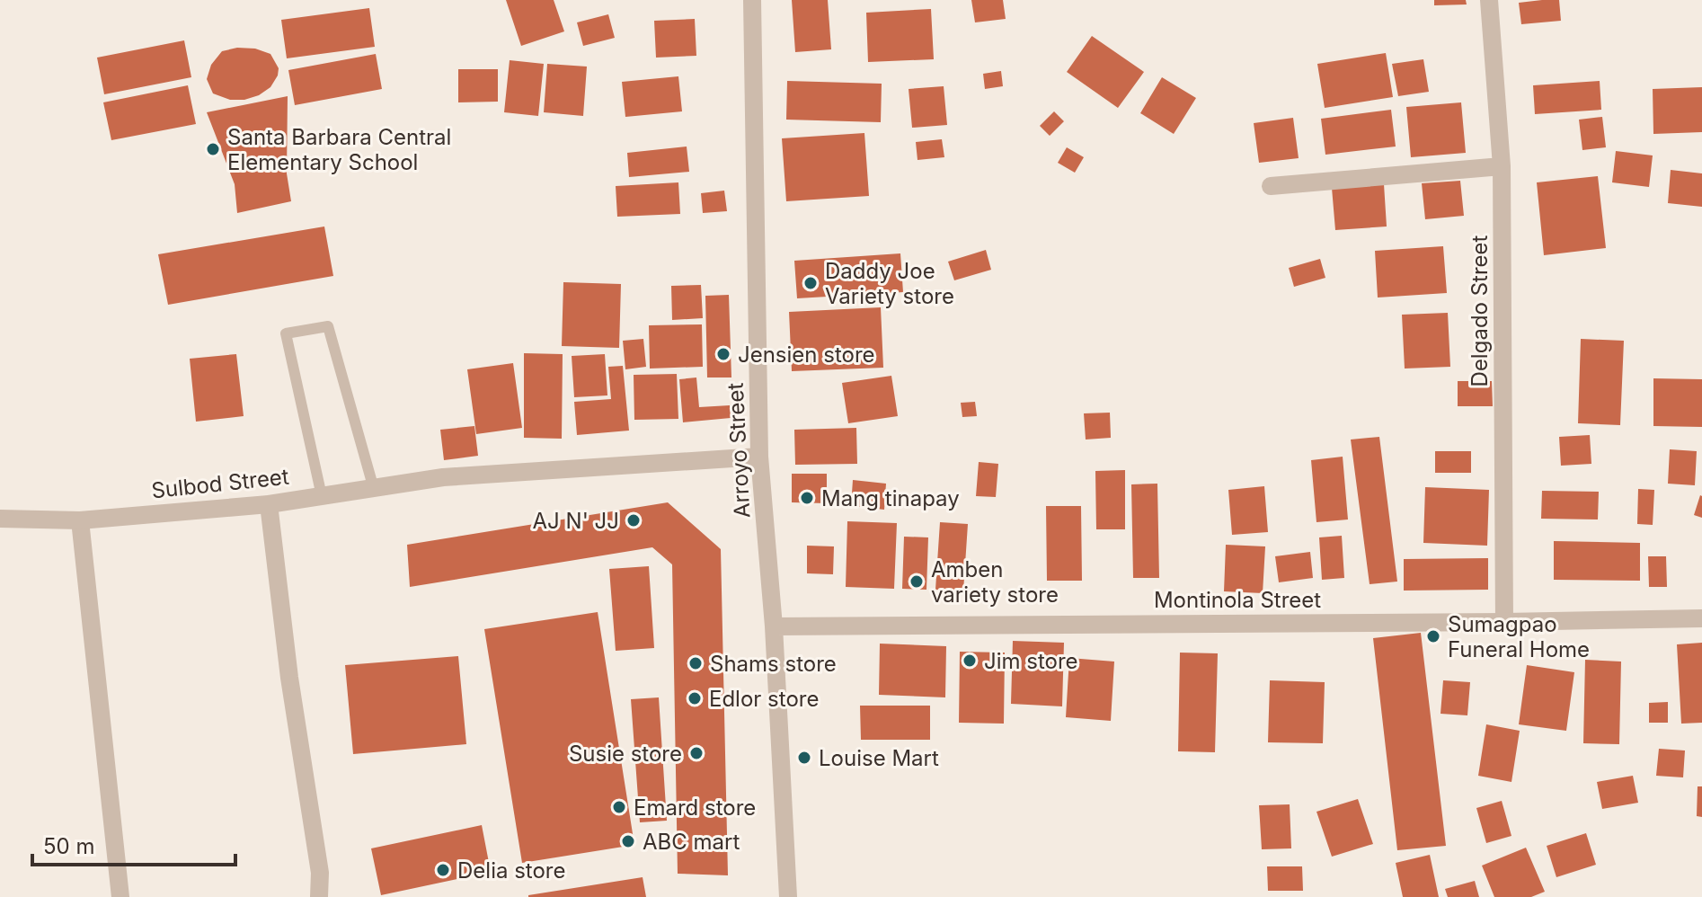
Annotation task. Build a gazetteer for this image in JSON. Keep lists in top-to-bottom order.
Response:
{
  "streets": {
    "street": [
      "Delgado Street",
      "Arroyo Street",
      "Sulbod Street",
      "Montinola Street"
    ]
  },
  "crossings": [
    ["Delgado Street", "Montinola Street"],
    ["Arroyo Street", "Sulbod Street"],
    ["Arroyo Street", "Montinola Street"]
  ],
  "places": [
    "Santa Barbara Central Elementary School",
    "Daddy Joe Variety store",
    "Jensien store",
    "Mang tinapay",
    "AJ N' JJ",
    "Amben variety store",
    "Sumagpao Funeral Home",
    "Jim store",
    "Shams store",
    "Edlor store",
    "Susie store",
    "Louise Mart",
    "Emard store",
    "ABC mart",
    "Delia store"
  ],
  "scale_bar": "50 m"
}
